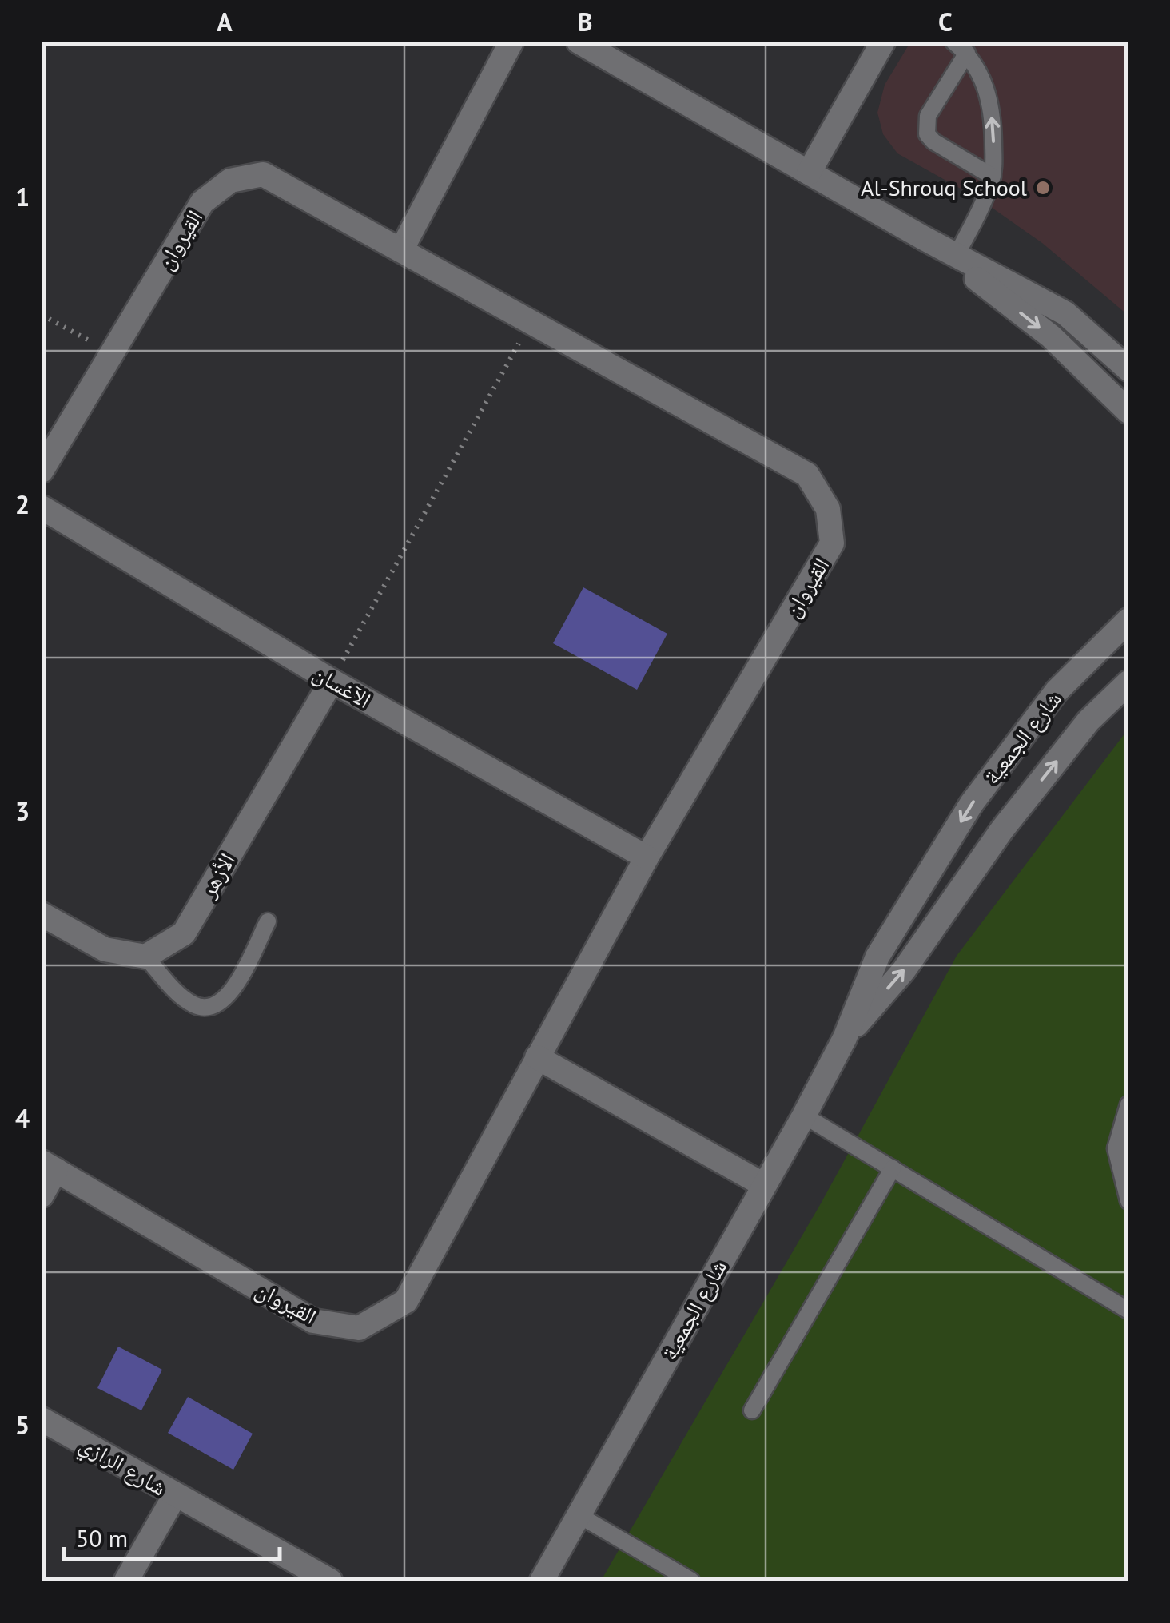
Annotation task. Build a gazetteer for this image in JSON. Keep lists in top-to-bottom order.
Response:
{
  "streets": {
    "street": [
      "القيروان",
      "الآغسان",
      "شارع الجمعية",
      "الأزهر",
      "شارع الرازي"
    ]
  },
  "crossings": [
    ["القيروان", "الآغسان"],
    ["الآغسان", "الأزهر"]
  ],
  "places": ["Al-Shrouq School"],
  "scale_bar": "50 m",
  "grid": {
    "columns": ["A", "B", "C"],
    "rows": [
      "1",
      "2",
      "3",
      "4",
      "5"
    ]
  }
}
